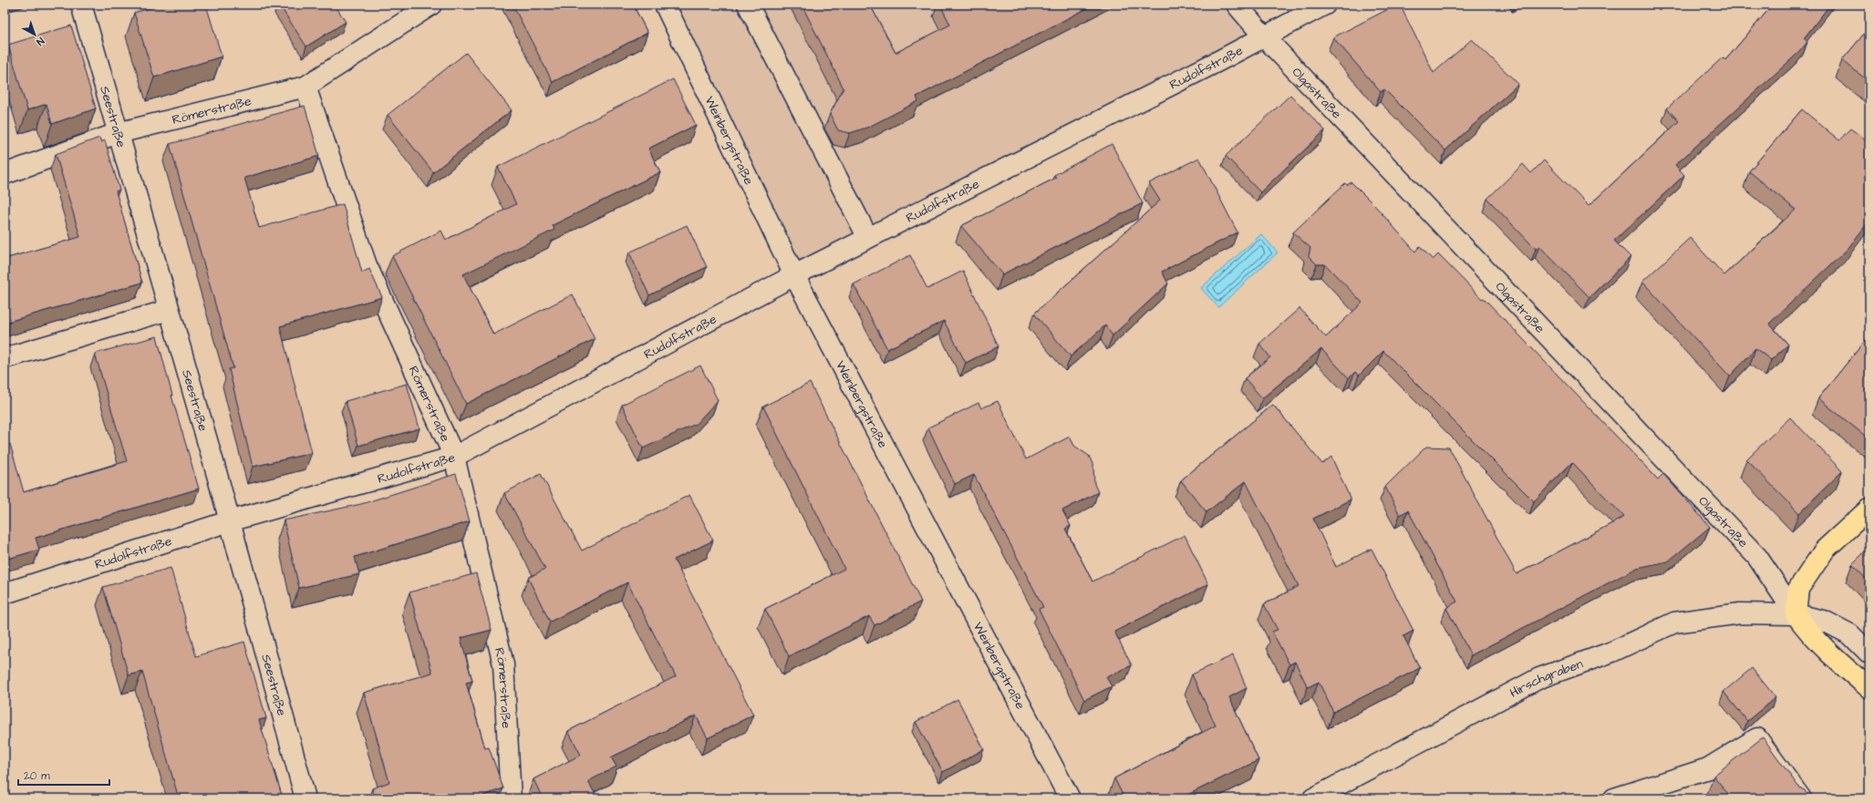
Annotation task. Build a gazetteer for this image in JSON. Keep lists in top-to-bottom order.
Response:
{
  "streets": {
    "main road": ["Olgastraße"],
    "street": [
      "Rudolfstraße",
      "Römerstraße",
      "Seestraße",
      "Weinbergstraße",
      "Hirschgraben"
    ]
  },
  "crossings": [
    ["Rudolfstraße", "Olgastraße"],
    ["Rudolfstraße", "Römerstraße"],
    ["Rudolfstraße", "Seestraße"],
    ["Rudolfstraße", "Weinbergstraße"],
    ["Olgastraße", "Hirschgraben"],
    ["Römerstraße", "Seestraße"]
  ],
  "scale_bar": "20 m",
  "north": "bottom right"
}
